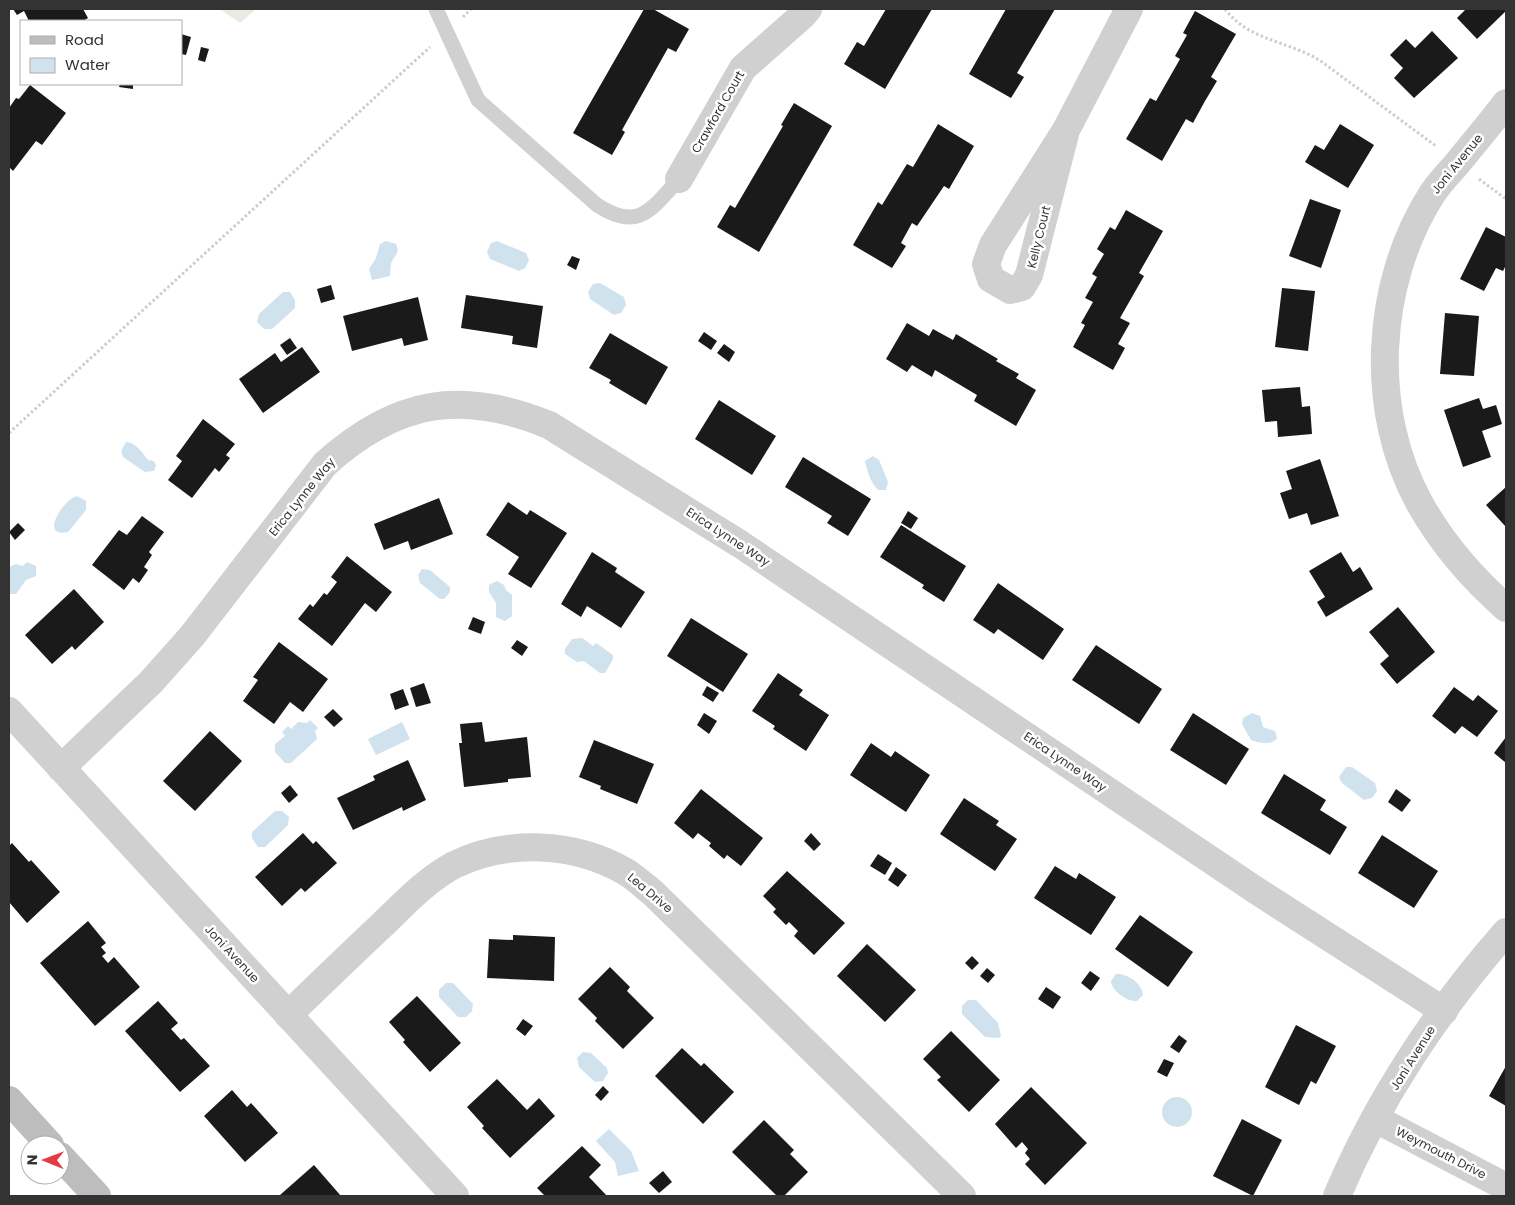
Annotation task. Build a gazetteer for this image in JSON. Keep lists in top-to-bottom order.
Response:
{
  "streets": {
    "street": [
      "Crawford Court",
      "Joni Avenue",
      "Kelly Court",
      "Erica Lynne Way",
      "Lea Drive",
      "Weymouth Drive"
    ]
  },
  "crossings": [
    ["Joni Avenue", "Erica Lynne Way"],
    ["Joni Avenue", "Lea Drive"],
    ["Joni Avenue", "Weymouth Drive"]
  ],
  "legend": ["Road", "Water"],
  "north": "left"
}
